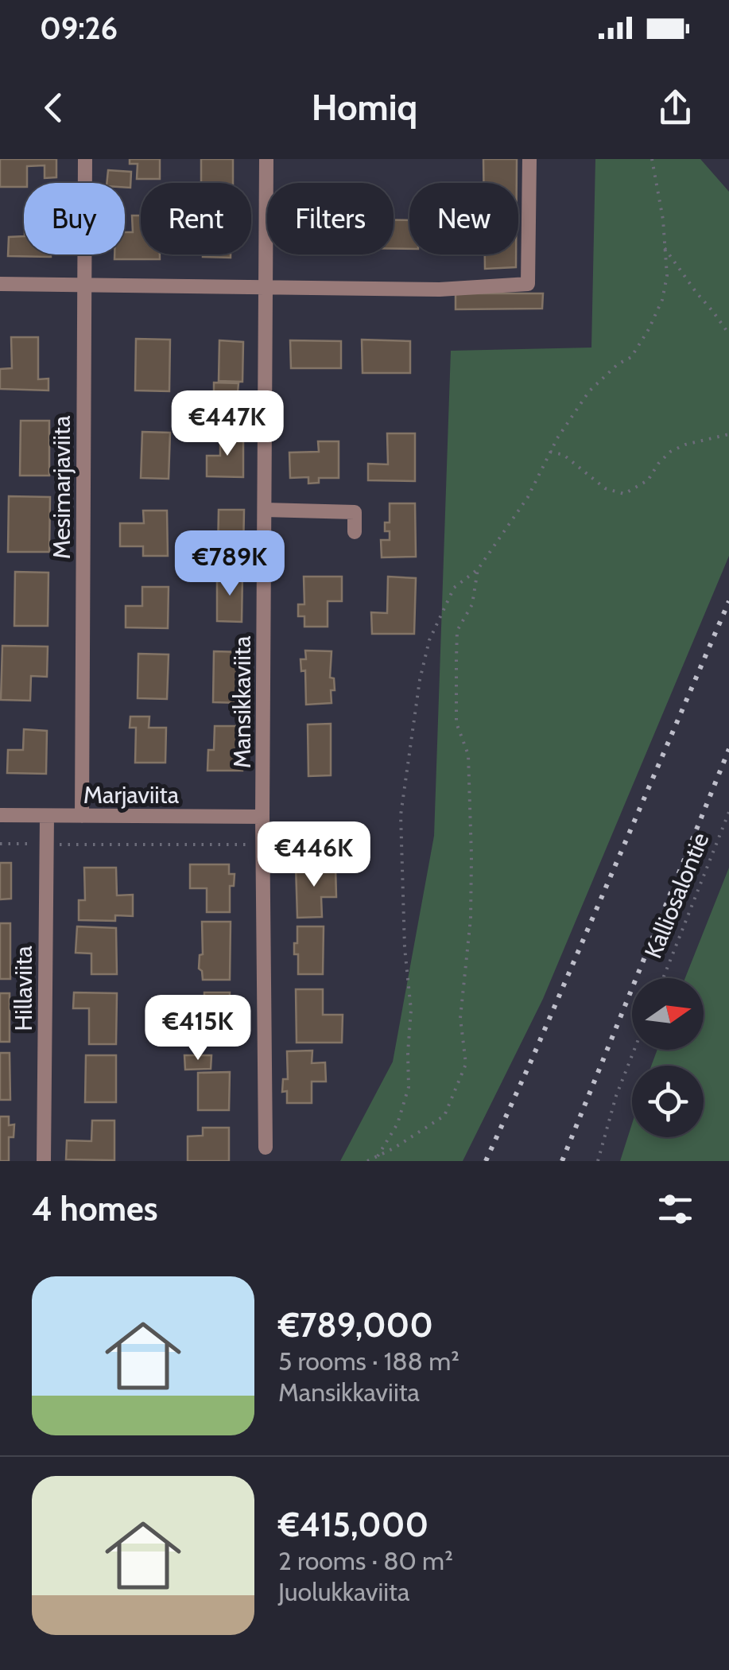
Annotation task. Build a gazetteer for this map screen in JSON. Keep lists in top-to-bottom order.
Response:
{
  "streets": {
    "street": [
      "Mesimarjaviita",
      "Mansikkaviita",
      "Marjaviita",
      "Hillaviita"
    ],
    "path": ["Kalliosalontie"]
  },
  "crossings": [
    ["Mesimarjaviita", "Marjaviita"],
    ["Mansikkaviita", "Marjaviita"],
    ["Marjaviita", "Hillaviita"]
  ],
  "north": "right",
  "page": {
    "status": "09:26",
    "header": "Homiq",
    "chip": [
      "Buy",
      "Rent",
      "Filters",
      "New"
    ],
    "price": [
      "€447K",
      "€789K",
      "€446K",
      "€415K"
    ],
    "heading": "4 homes",
    "list": [
      {
        "name": "€789,000",
        "note": "5 rooms · 188 m² · Mansikkaviita"
      },
      {
        "name": "€415,000",
        "note": "2 rooms · 80 m² · Juolukkaviita"
      }
    ]
  }
}
